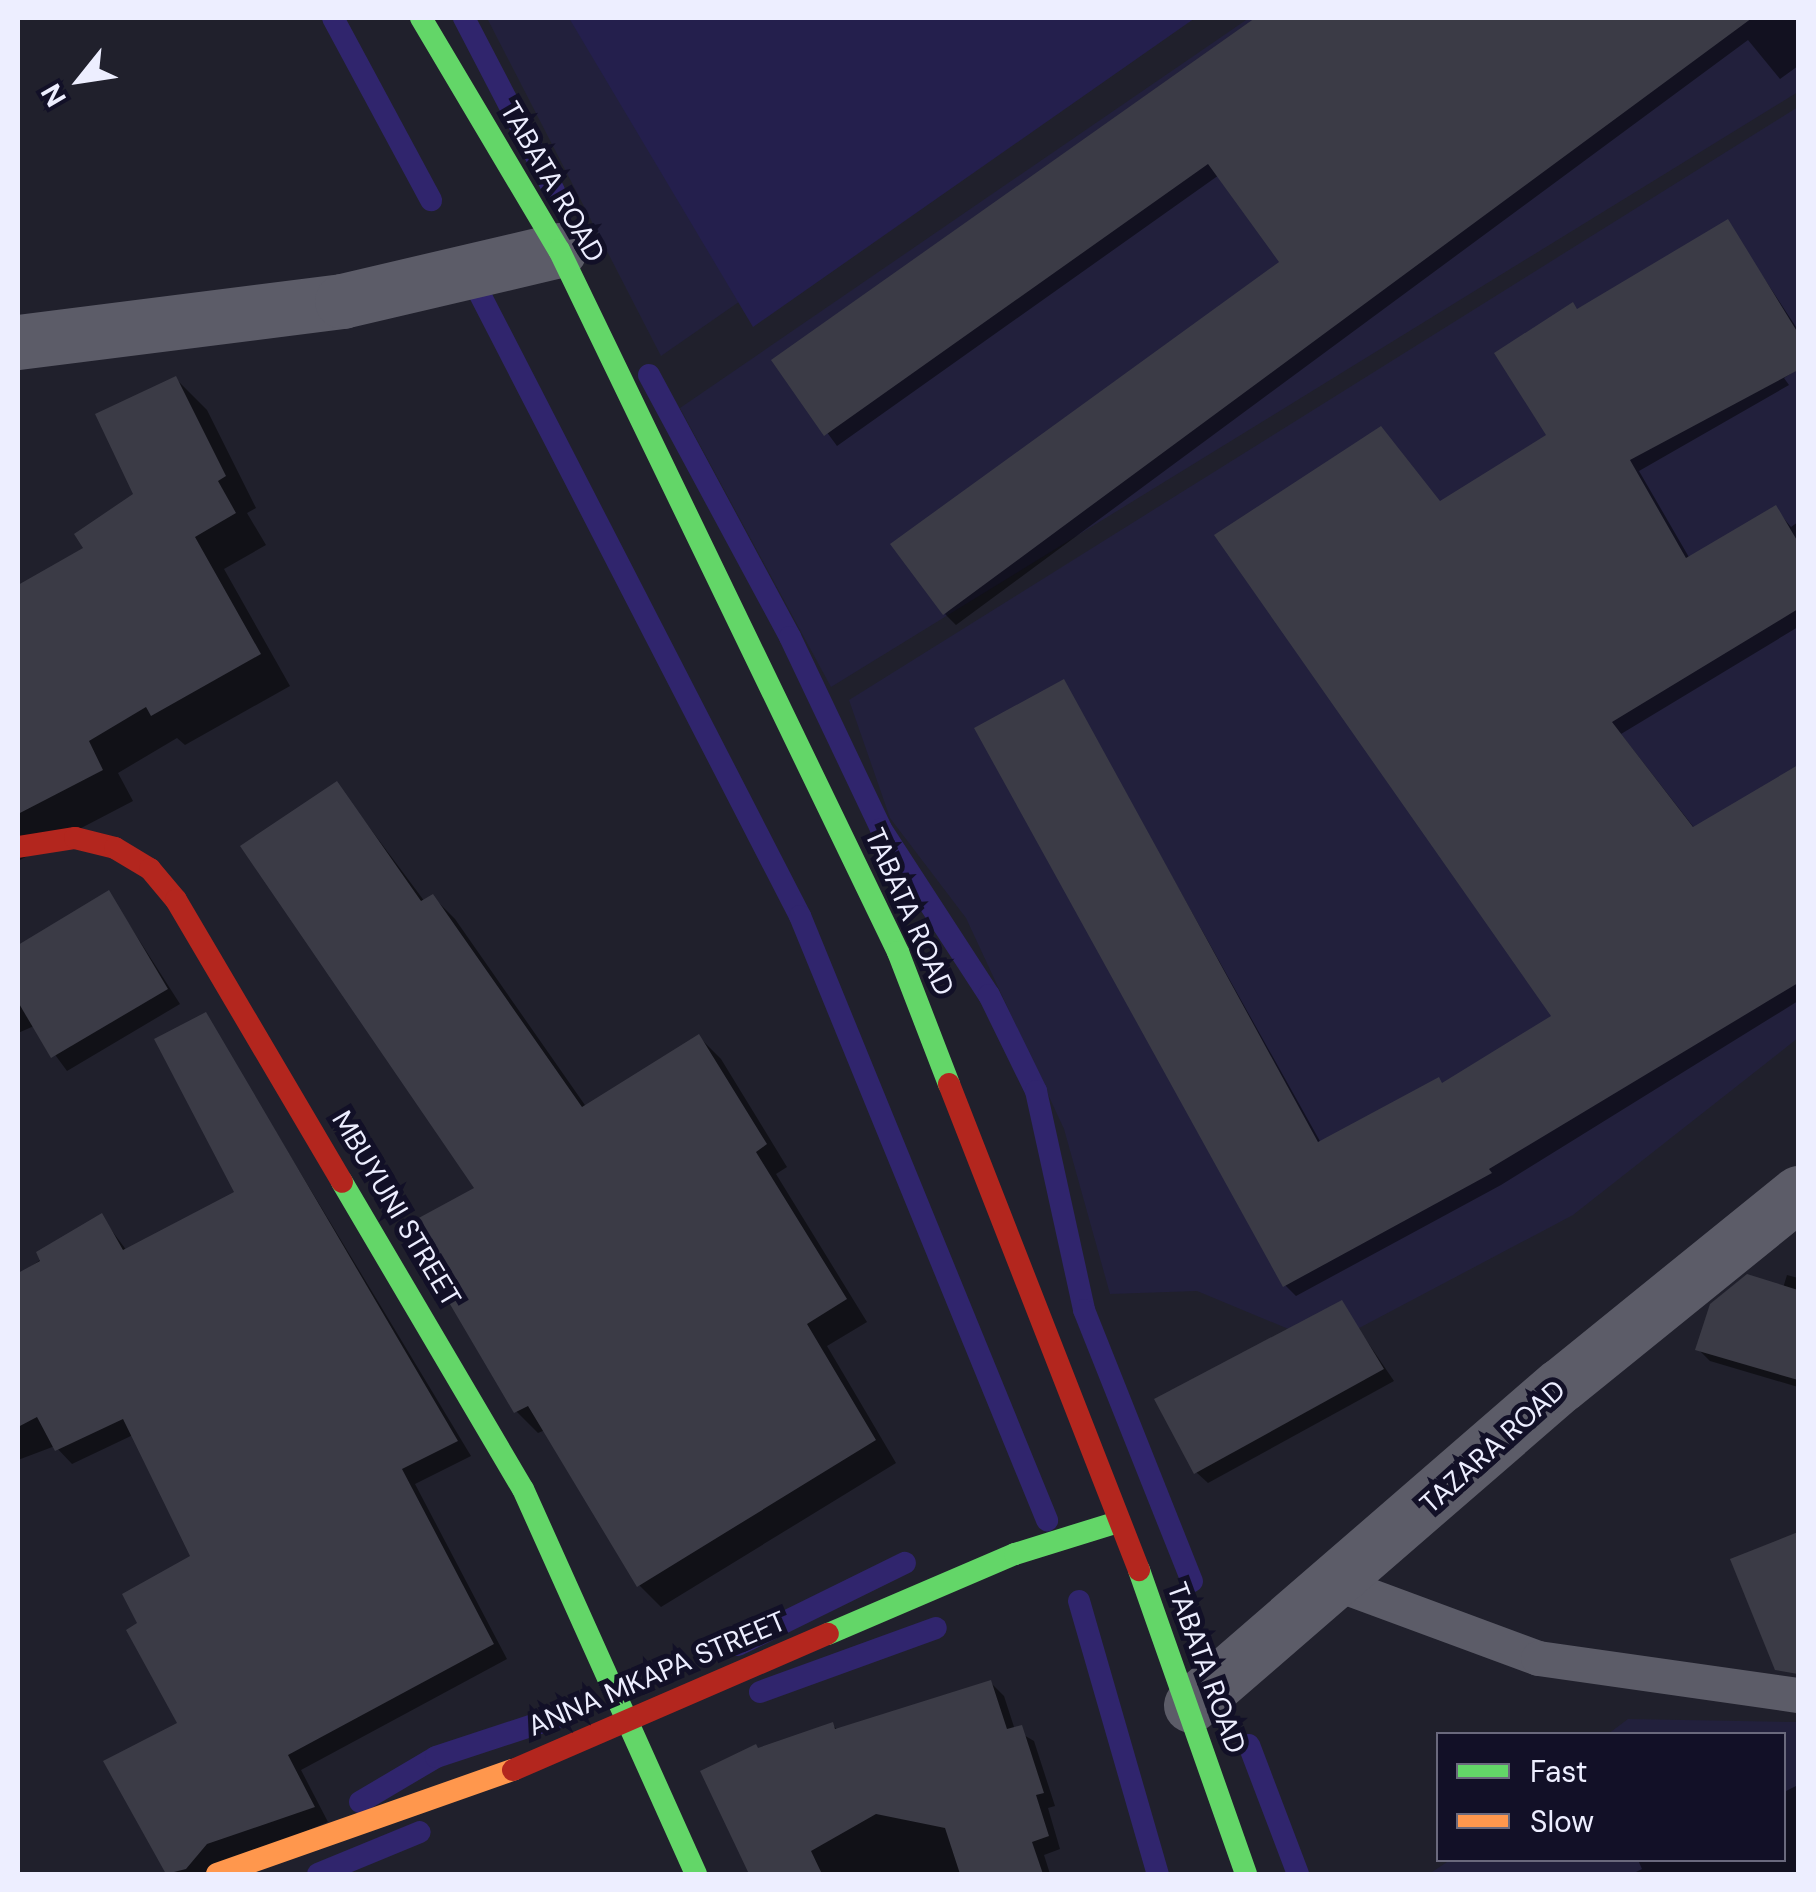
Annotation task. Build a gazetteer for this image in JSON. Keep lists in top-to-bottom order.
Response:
{
  "streets": {
    "street": [
      "TABATA ROAD",
      "MBUYUNI STREET",
      "TAZARA ROAD",
      "ANNA MKAPA STREET"
    ]
  },
  "crossings": [
    ["TABATA ROAD", "TAZARA ROAD"],
    ["TABATA ROAD", "ANNA MKAPA STREET"],
    ["MBUYUNI STREET", "ANNA MKAPA STREET"]
  ],
  "legend": ["Fast", "Slow"],
  "north": "bottom left"
}
